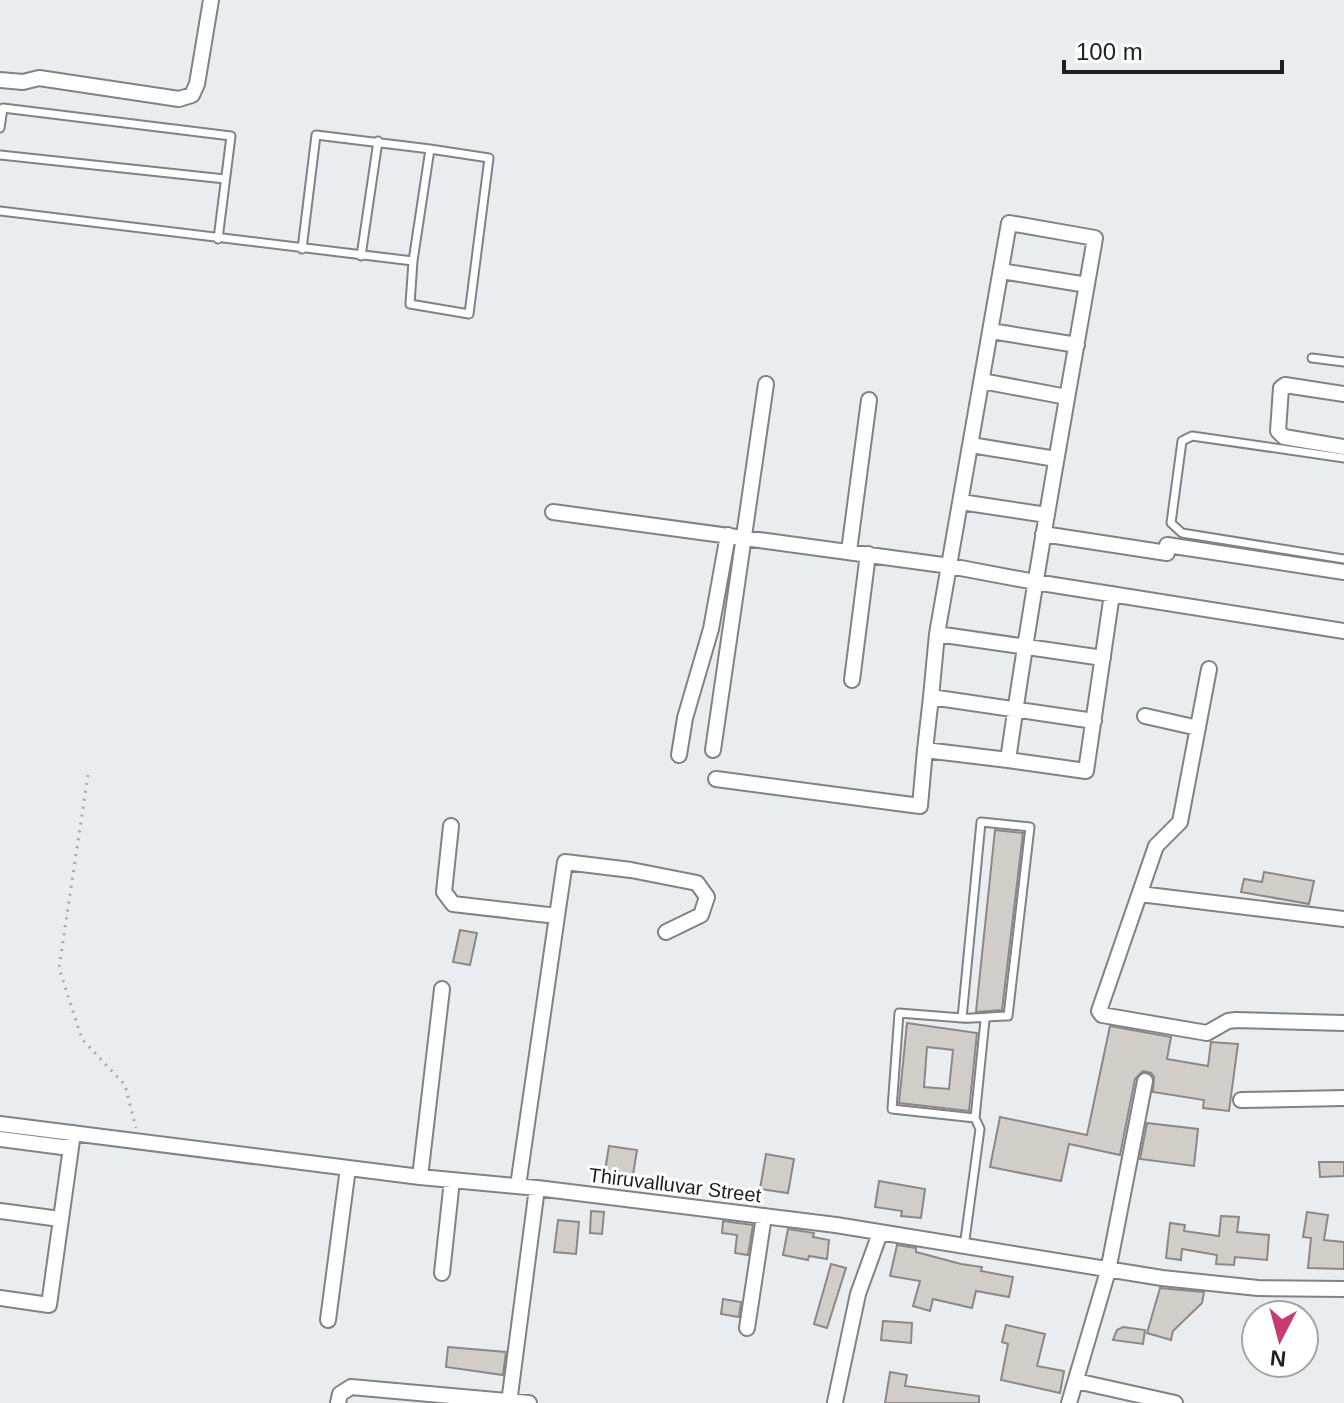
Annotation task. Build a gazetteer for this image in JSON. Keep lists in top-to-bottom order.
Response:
{
  "streets": {
    "street": ["Thiruvalluvar Street"]
  },
  "scale_bar": "100 m",
  "north": "bottom"
}
